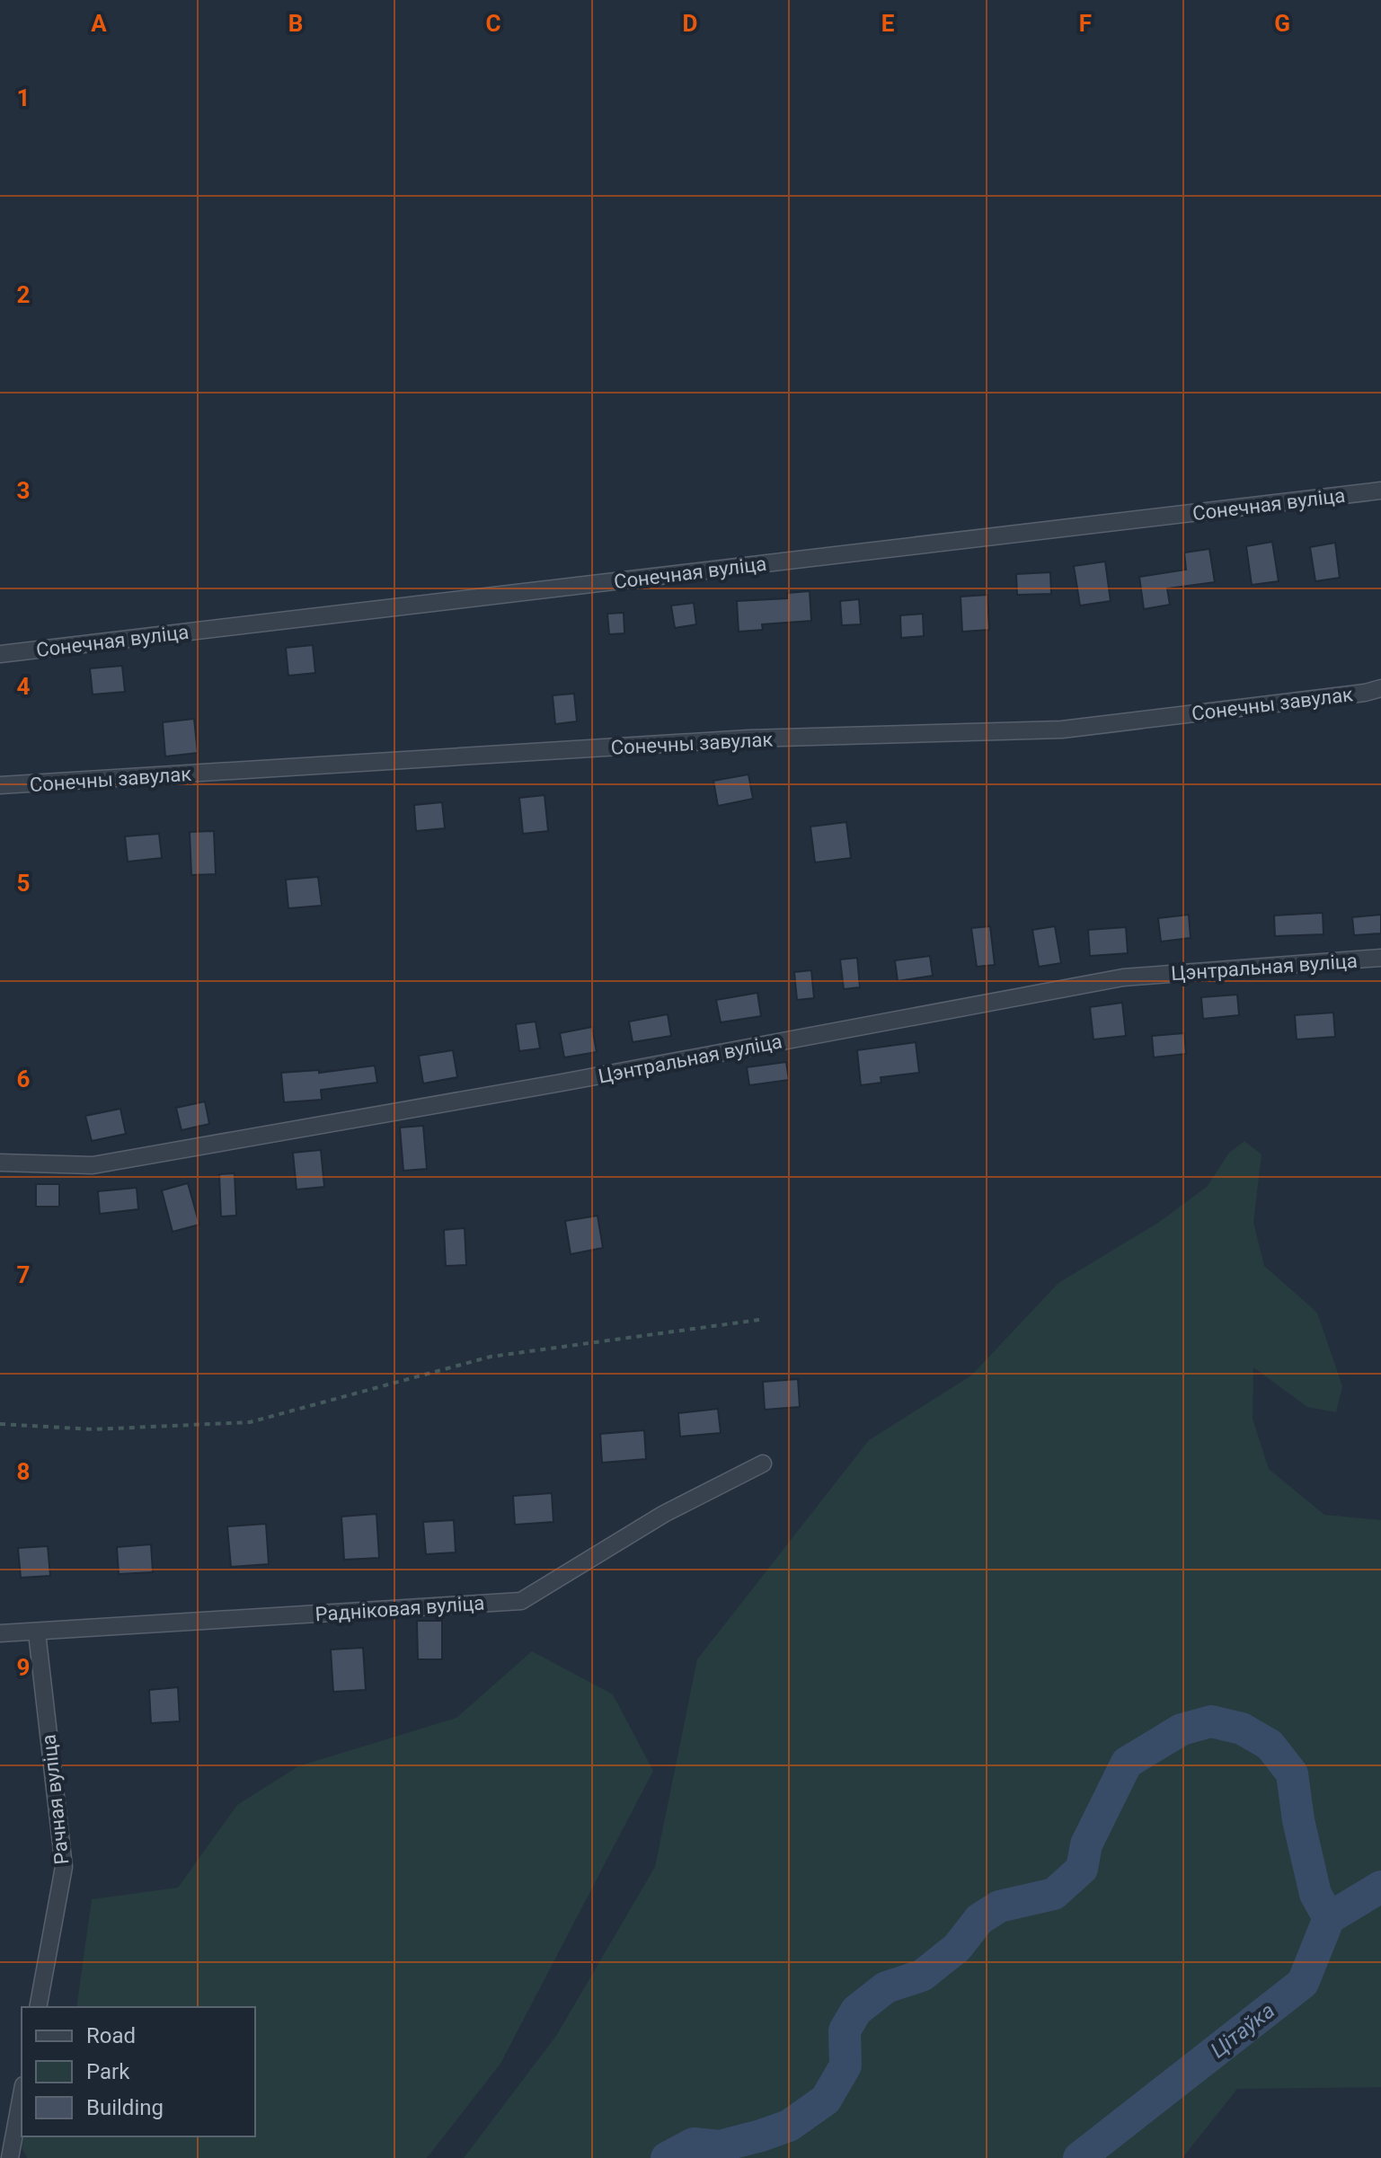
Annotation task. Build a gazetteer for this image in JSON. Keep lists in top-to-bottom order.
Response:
{
  "streets": {
    "street": [
      "Сонечная вуліца",
      "Сонечны завулак",
      "Цэнтральная вуліца",
      "Радніковая вуліца",
      "Рачная вуліца"
    ]
  },
  "crossings": [
    ["Радніковая вуліца", "Рачная вуліца"]
  ],
  "water": ["Цітаўка"],
  "legend": ["Road", "Park", "Building"],
  "grid": {
    "columns": [
      "A",
      "B",
      "C",
      "D",
      "E",
      "F",
      "G"
    ],
    "rows": [
      "1",
      "2",
      "3",
      "4",
      "5",
      "6",
      "7",
      "8",
      "9"
    ]
  }
}
